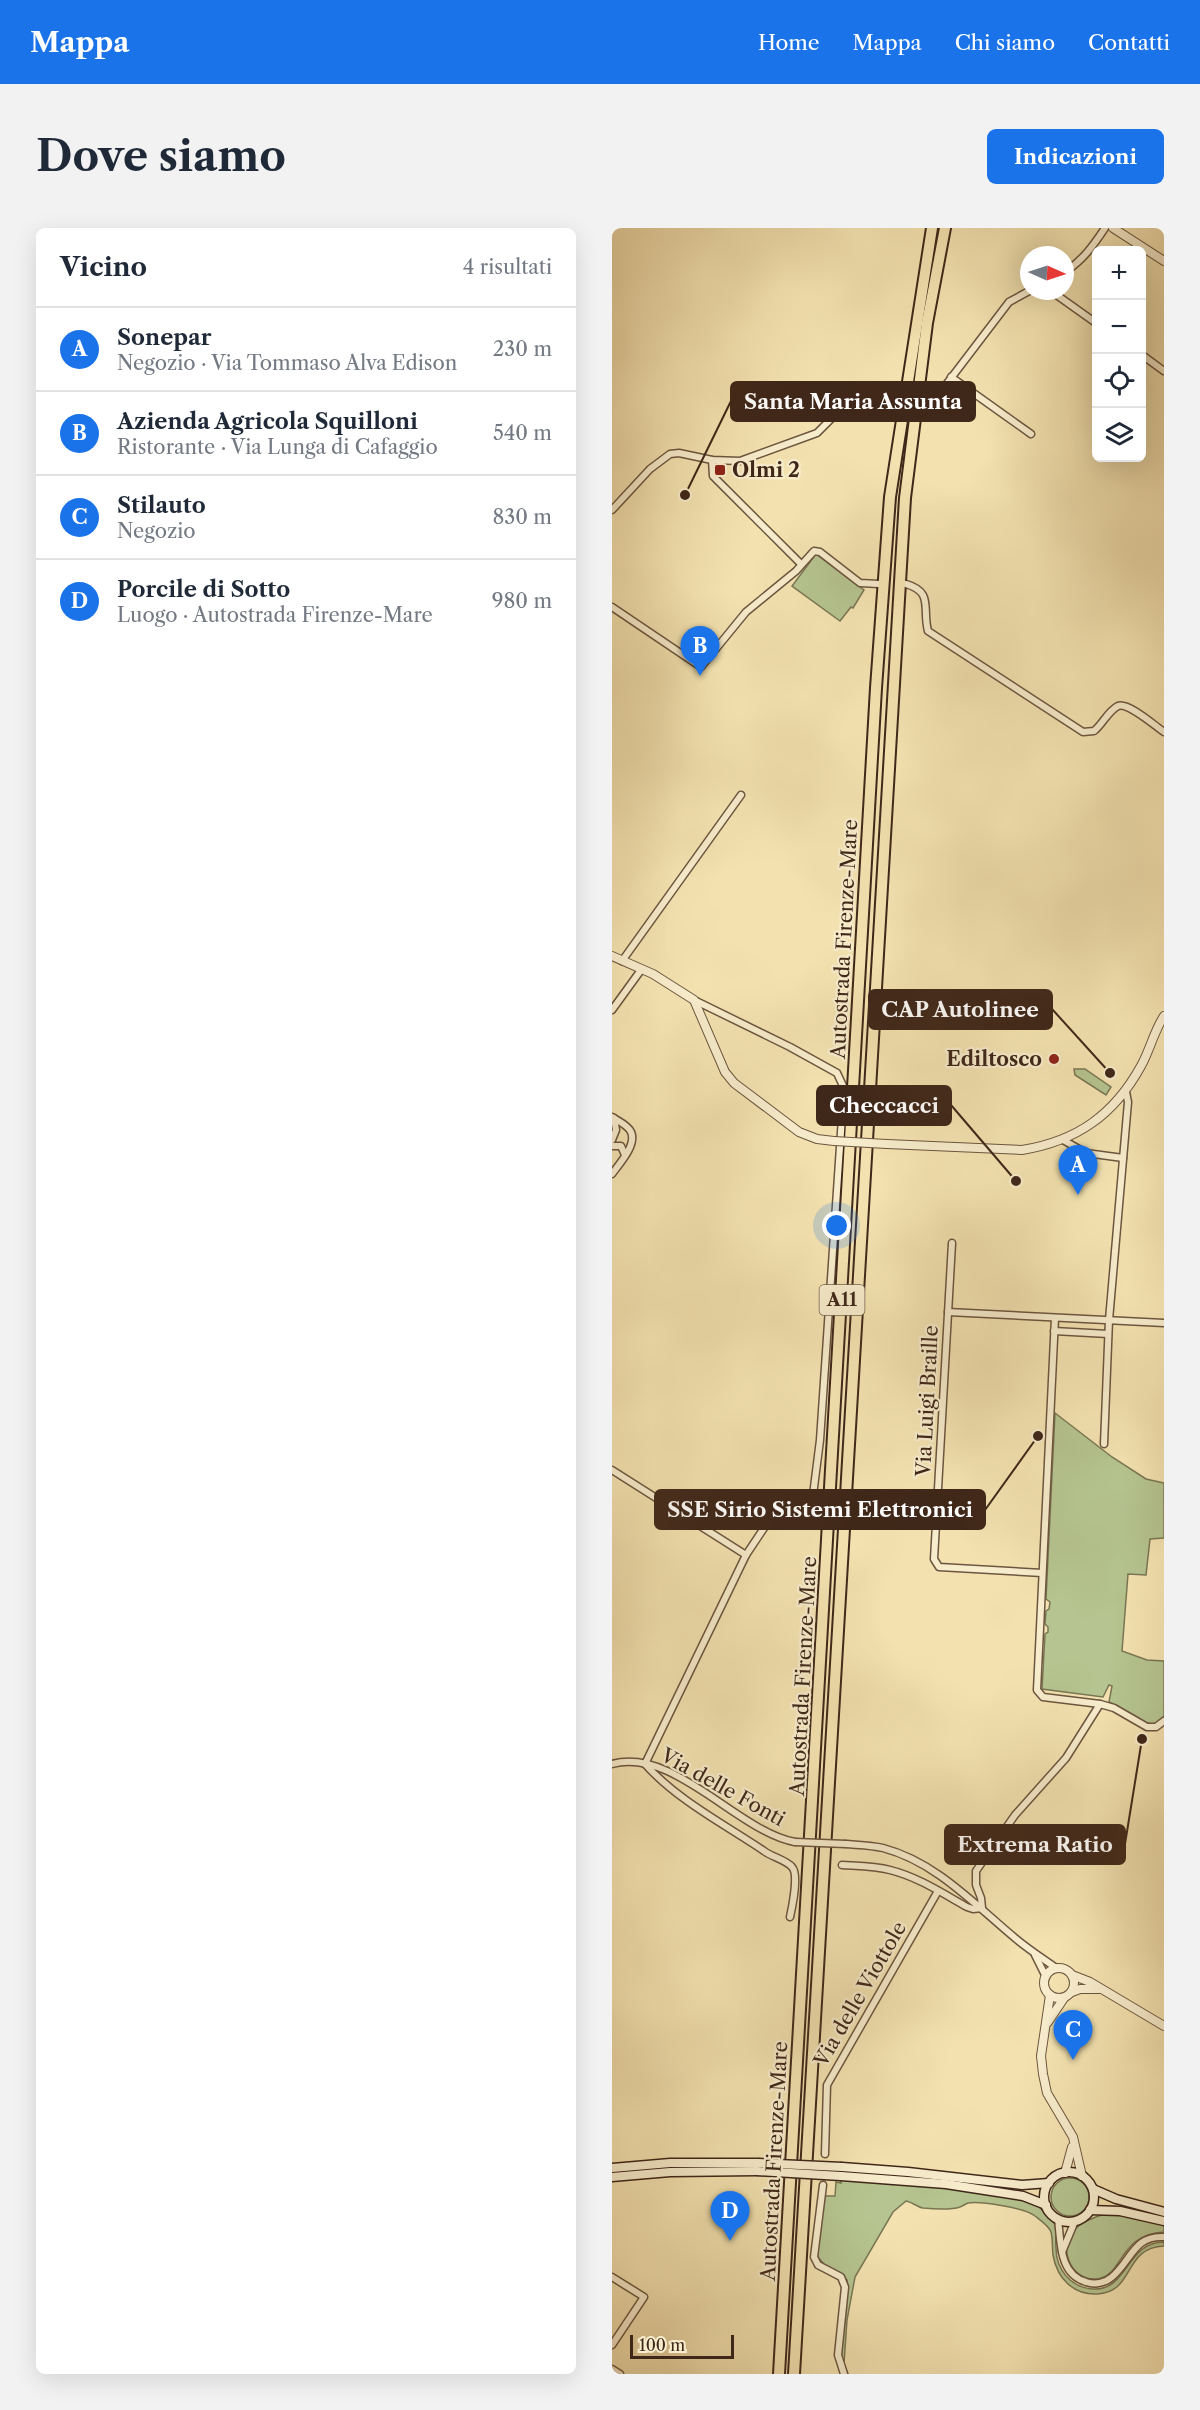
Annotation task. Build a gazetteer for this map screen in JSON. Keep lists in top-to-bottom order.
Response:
{
  "streets": {
    "highway": ["Autostrada Firenze-Mare", "A11"],
    "street": ["Via Luigi Braille", "Via delle Fonti", "Via delle Viottole"]
  },
  "crossings": [
    ["Via delle Fonti", "Via delle Viottole"]
  ],
  "places": {
    "transit": ["Olmi 2"],
    "other": [
      "Santa Maria Assunta",
      "Ediltosco",
      "CAP Autolinee",
      "Checcacci",
      "SSE Sirio Sistemi Elettronici",
      "Extrema Ratio"
    ]
  },
  "scale_bar": "100 m",
  "north": "right",
  "page": {
    "header": "Mappa",
    "nav": [
      "Home",
      "Mappa",
      "Chi siamo",
      "Contatti"
    ],
    "buttons": "Indicazioni",
    "title": "Dove siamo",
    "heading": ["Vicino", "4 risultati"],
    "map_buttons": ["+", "−"],
    "list": [
      {
        "mark": "A",
        "name": "Sonepar",
        "note": "Negozio · Via Tommaso Alva Edison",
        "value": "230 m"
      },
      {
        "mark": "B",
        "name": "Azienda Agricola Squilloni",
        "note": "Ristorante · Via Lunga di Cafaggio",
        "value": "540 m"
      },
      {
        "mark": "C",
        "name": "Stilauto",
        "note": "Negozio",
        "value": "830 m"
      },
      {
        "mark": "D",
        "name": "Porcile di Sotto",
        "note": "Luogo · Autostrada Firenze-Mare",
        "value": "980 m"
      }
    ],
    "pins": [
      "B",
      "A",
      "C",
      "D"
    ],
    "scale": "100 m"
  }
}
